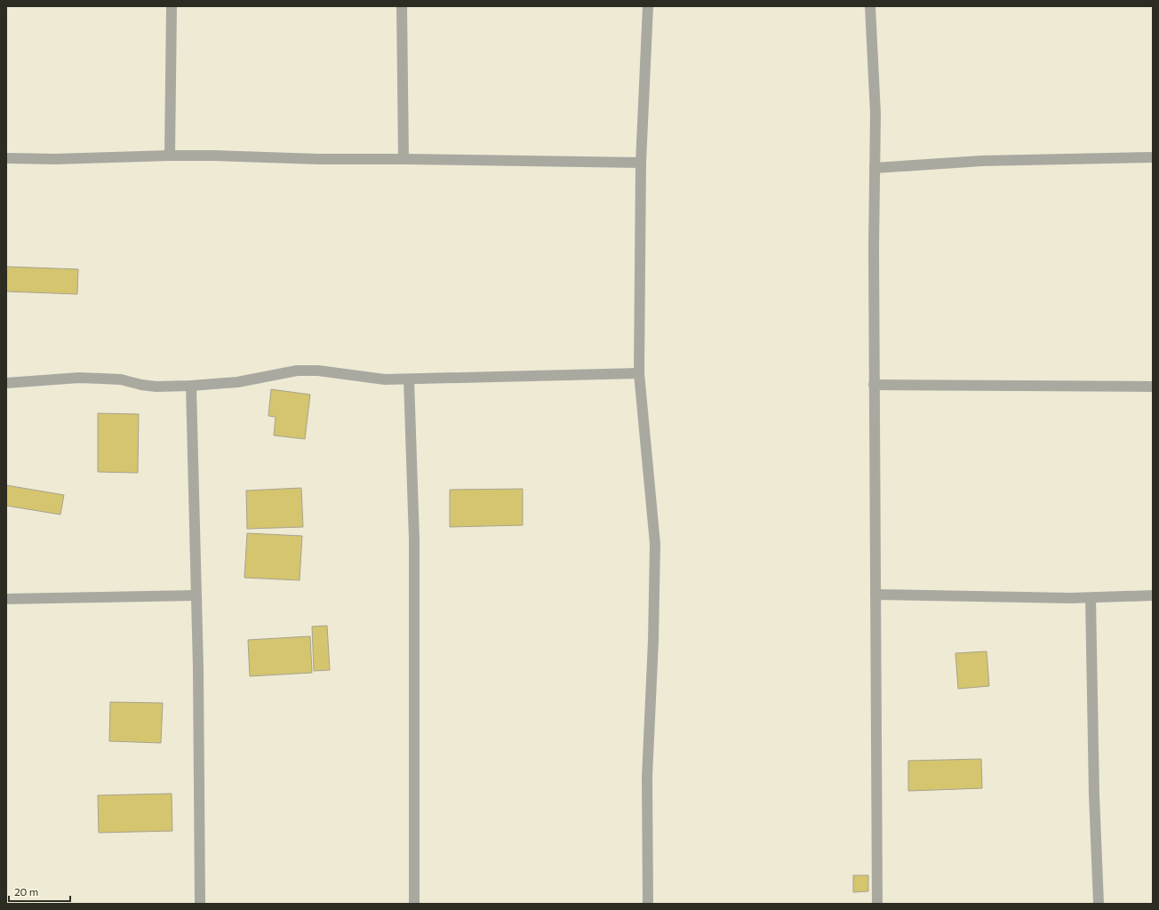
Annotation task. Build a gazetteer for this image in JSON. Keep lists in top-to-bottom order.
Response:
{
  "scale_bar": "20 m"
}
